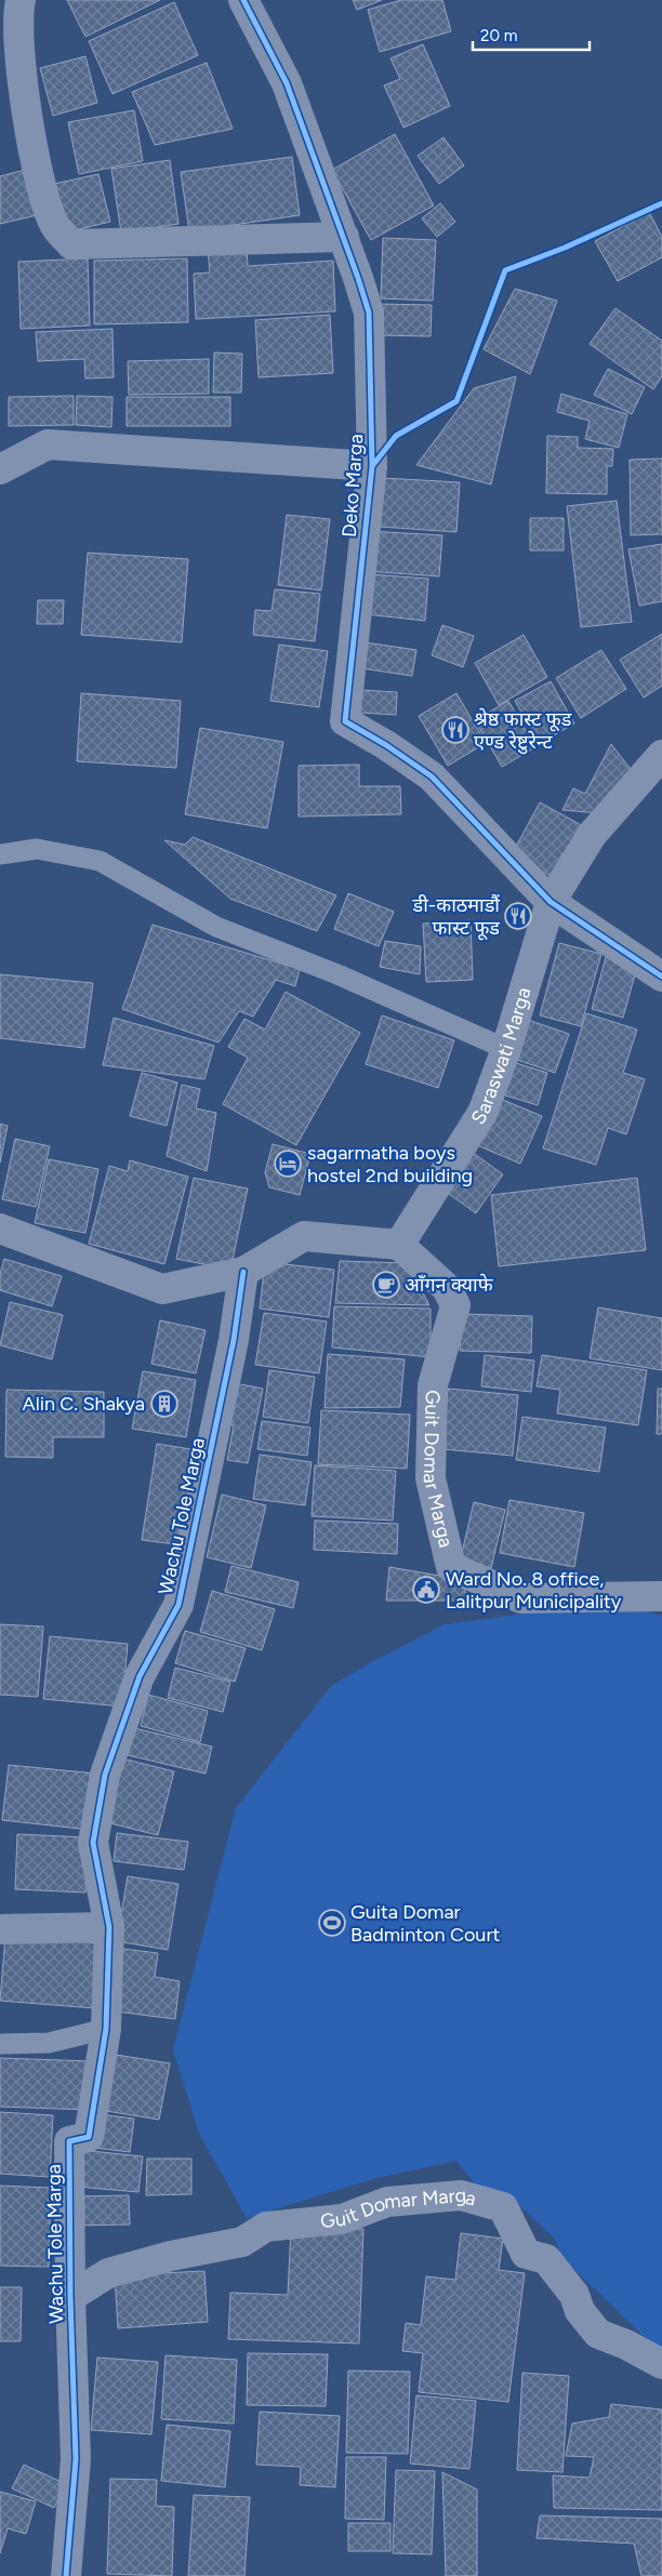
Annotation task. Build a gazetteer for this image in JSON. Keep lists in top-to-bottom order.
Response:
{
  "streets": {
    "street": [
      "Deko Marga",
      "Saraswati Marga",
      "Guit Domar Marga",
      "Wachu Tole Marga"
    ]
  },
  "crossings": [
    ["Deko Marga", "Saraswati Marga"],
    ["Saraswati Marga", "Guit Domar Marga"],
    ["Guit Domar Marga", "Wachu Tole Marga"]
  ],
  "places": {
    "restaurant": ["श्रेष्ठ फास्ट फूड एण्ड रेष्टुरेन्ट", "डी-काठमाडौं फास्ट फूड"],
    "hotel": ["sagarmatha boys hostel 2nd building"],
    "cafe": ["आँगन क्याफे"],
    "building": ["Alin C. Shakya"],
    "public building": ["Ward No. 8 office, Lalitpur Municipality"],
    "sports": ["Guita Domar Badminton Court"]
  },
  "scale_bar": "20 m"
}
